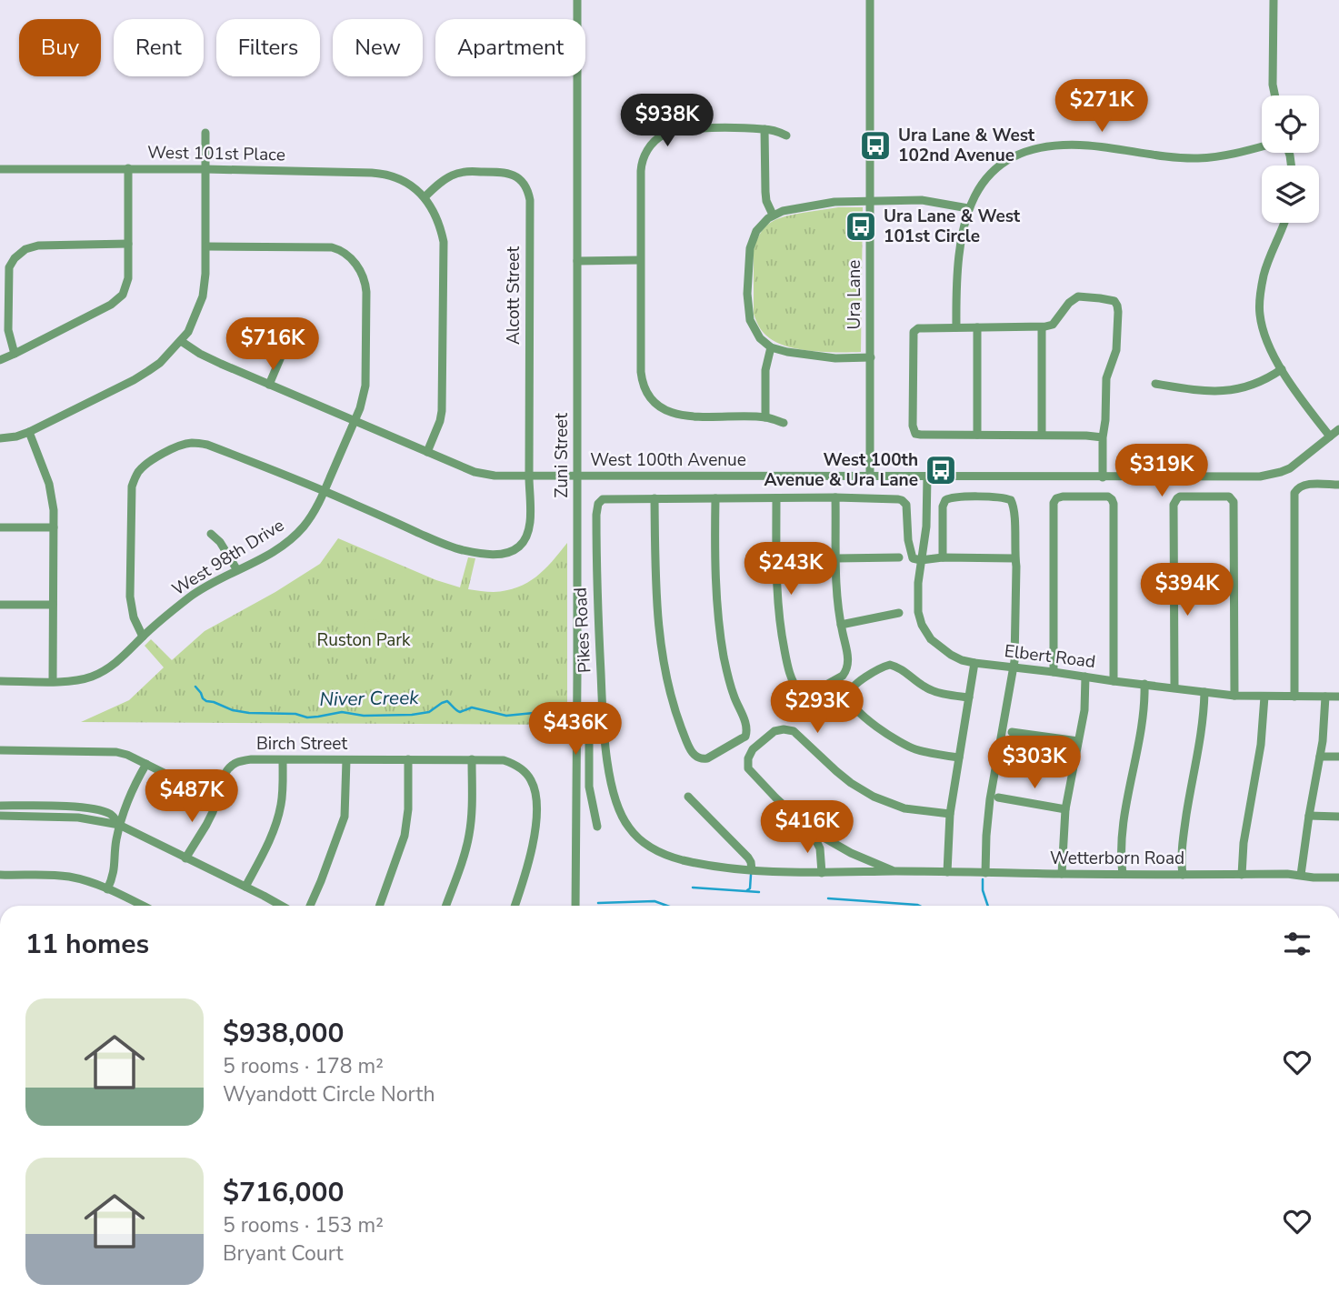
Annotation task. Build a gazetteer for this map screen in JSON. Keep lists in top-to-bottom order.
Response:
{
  "streets": {
    "street": [
      "West 101st Place",
      "Ura Lane",
      "Alcott Street",
      "Zuni Street",
      "West 100th Avenue",
      "West 98th Drive",
      "Pikes Road",
      "Elbert Road",
      "Birch Street",
      "Wetterborn Road"
    ]
  },
  "crossings": [
    ["West 101st Place", "Alcott Street"],
    ["Ura Lane", "West 100th Avenue"],
    ["Alcott Street", "West 100th Avenue"],
    ["Alcott Street", "West 98th Drive"],
    ["Zuni Street", "West 100th Avenue"],
    ["West 100th Avenue", "West 98th Drive"],
    ["West 100th Avenue", "Elbert Road"],
    ["Pikes Road", "Wetterborn Road"]
  ],
  "water": ["Niver Creek"],
  "parks": ["Ruston Park"],
  "places": {
    "bus stop": ["Ura Lane & West 102nd Avenue", "Ura Lane & West 101st Circle", "West 100th Avenue & Ura Lane"]
  },
  "page": {
    "chip": [
      "Buy",
      "Rent",
      "Filters",
      "New",
      "Apartment"
    ],
    "price": [
      "$271K",
      "$938K",
      "$716K",
      "$319K",
      "$243K",
      "$394K",
      "$293K",
      "$436K",
      "$303K",
      "$487K",
      "$416K"
    ],
    "heading": "11 homes",
    "list": [
      {
        "name": "$938,000",
        "note": "5 rooms · 178 m² · Wyandott Circle North"
      },
      {
        "name": "$716,000",
        "note": "5 rooms · 153 m² · Bryant Court"
      }
    ]
  }
}
